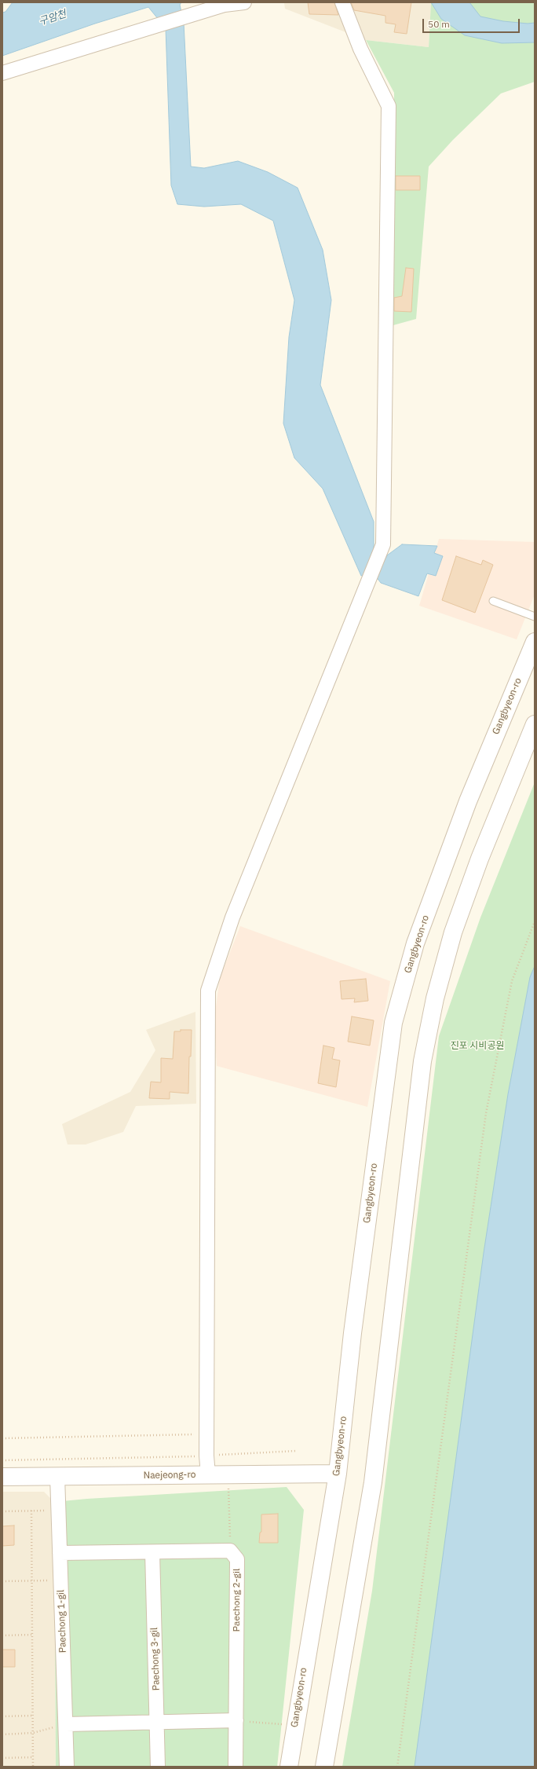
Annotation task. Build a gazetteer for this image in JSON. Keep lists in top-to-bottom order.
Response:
{
  "streets": {
    "street": [
      "Gangbyeon-ro",
      "Naejeong-ro",
      "Paechong 2-gil",
      "Paechong 1-gil",
      "Paechong 3-gil"
    ]
  },
  "crossings": [
    ["Gangbyeon-ro", "Naejeong-ro"],
    ["Naejeong-ro", "Paechong 1-gil"]
  ],
  "water": ["구암천"],
  "parks": ["진포 시비공원"],
  "scale_bar": "50 m"
}
